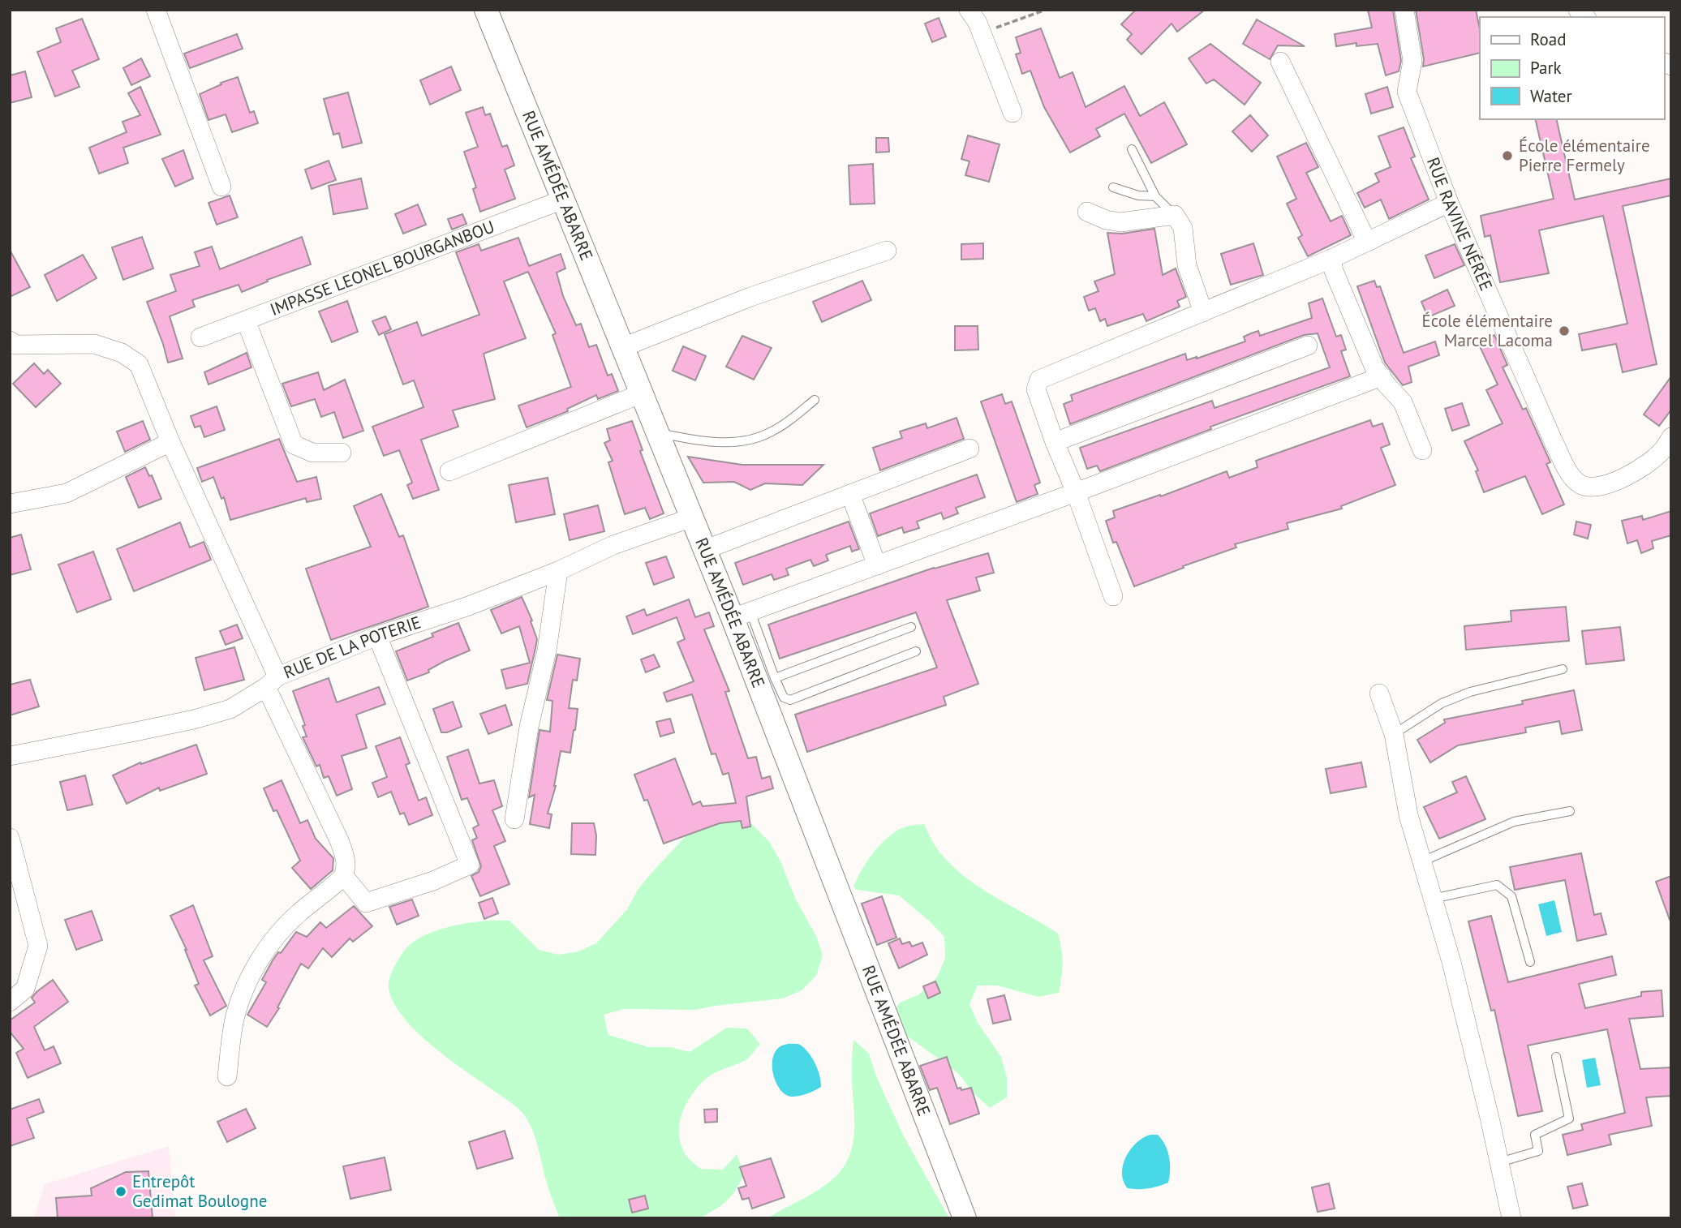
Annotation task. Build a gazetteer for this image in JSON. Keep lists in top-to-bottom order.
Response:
{
  "streets": {
    "street": [
      "RUE AMÉDÉE ABARRE",
      "RUE RAVINE NÉRÉE",
      "IMPASSE LEONEL BOURGANBOU",
      "RUE DE LA POTERIE"
    ]
  },
  "crossings": [
    ["RUE AMÉDÉE ABARRE", "IMPASSE LEONEL BOURGANBOU"],
    ["RUE AMÉDÉE ABARRE", "RUE DE LA POTERIE"]
  ],
  "places": ["École élémentaire Pierre Fermely", "École élémentaire Marcel Lacoma", "Entrepôt Gedimat Boulogne"],
  "legend": ["Road", "Park", "Water"]
}
